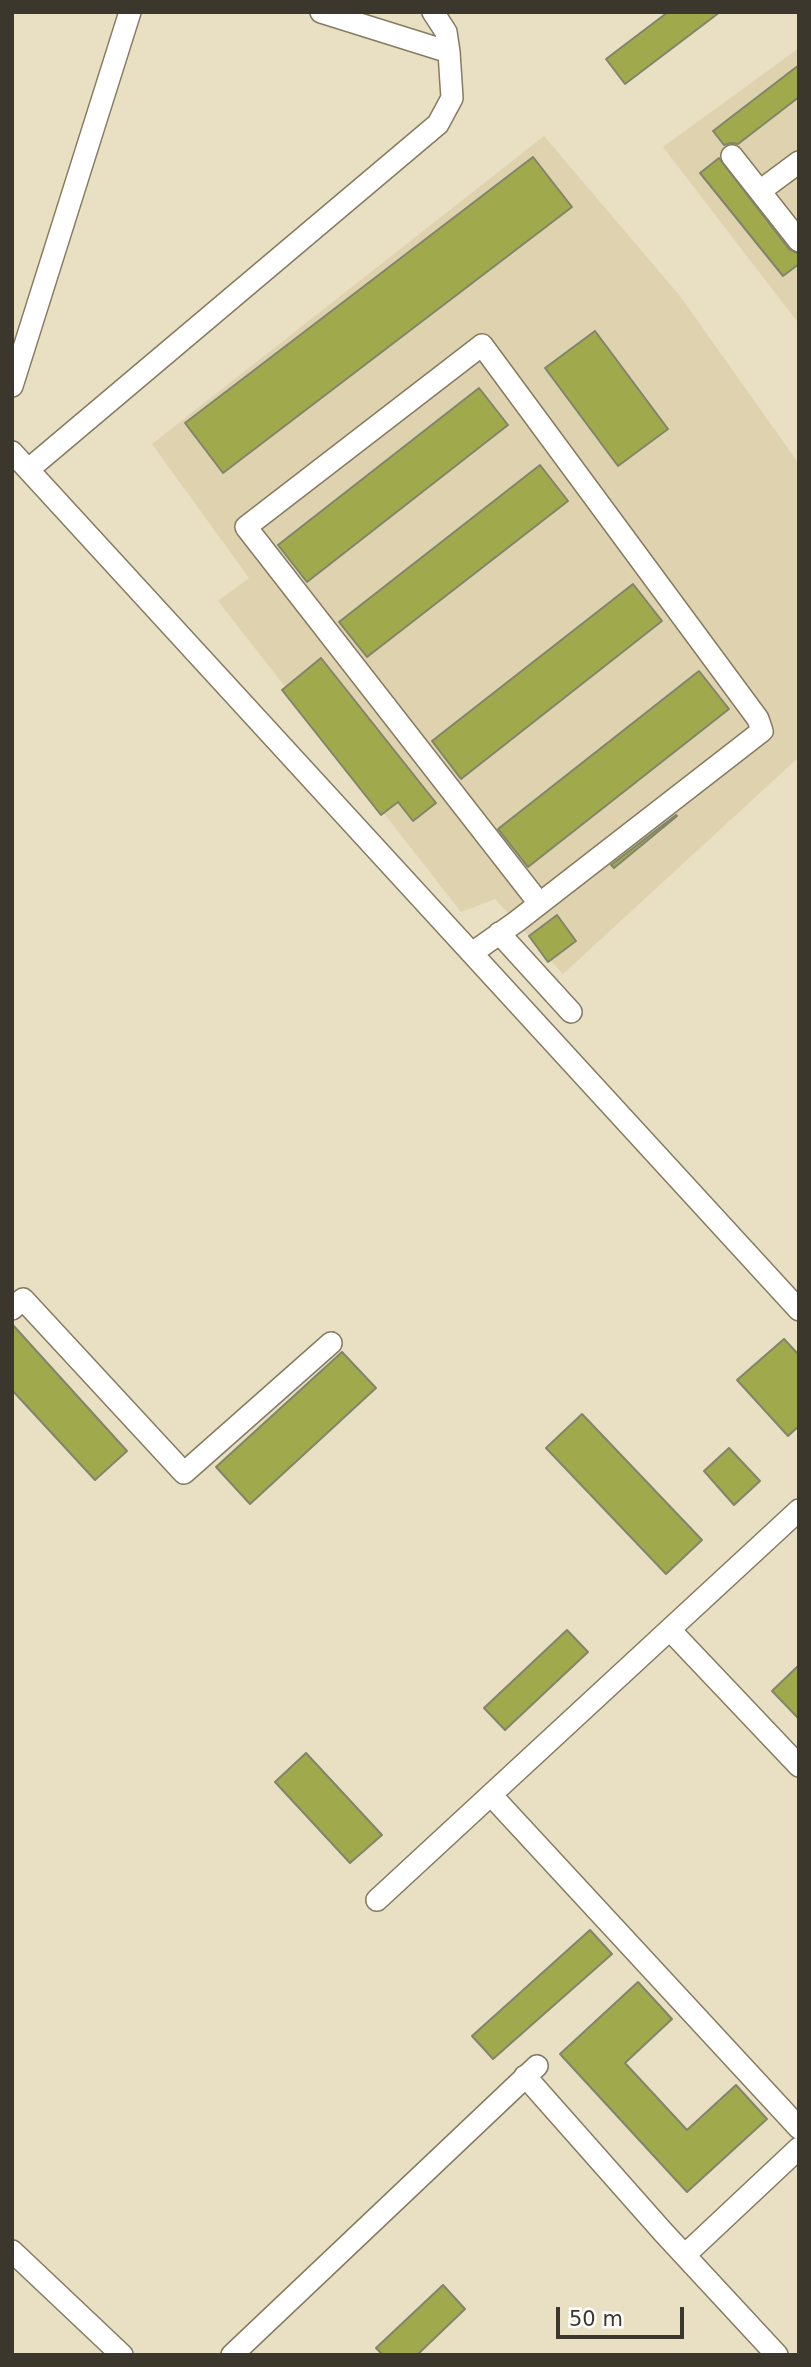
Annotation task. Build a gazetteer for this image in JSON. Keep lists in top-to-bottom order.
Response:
{
  "scale_bar": "50 m"
}
